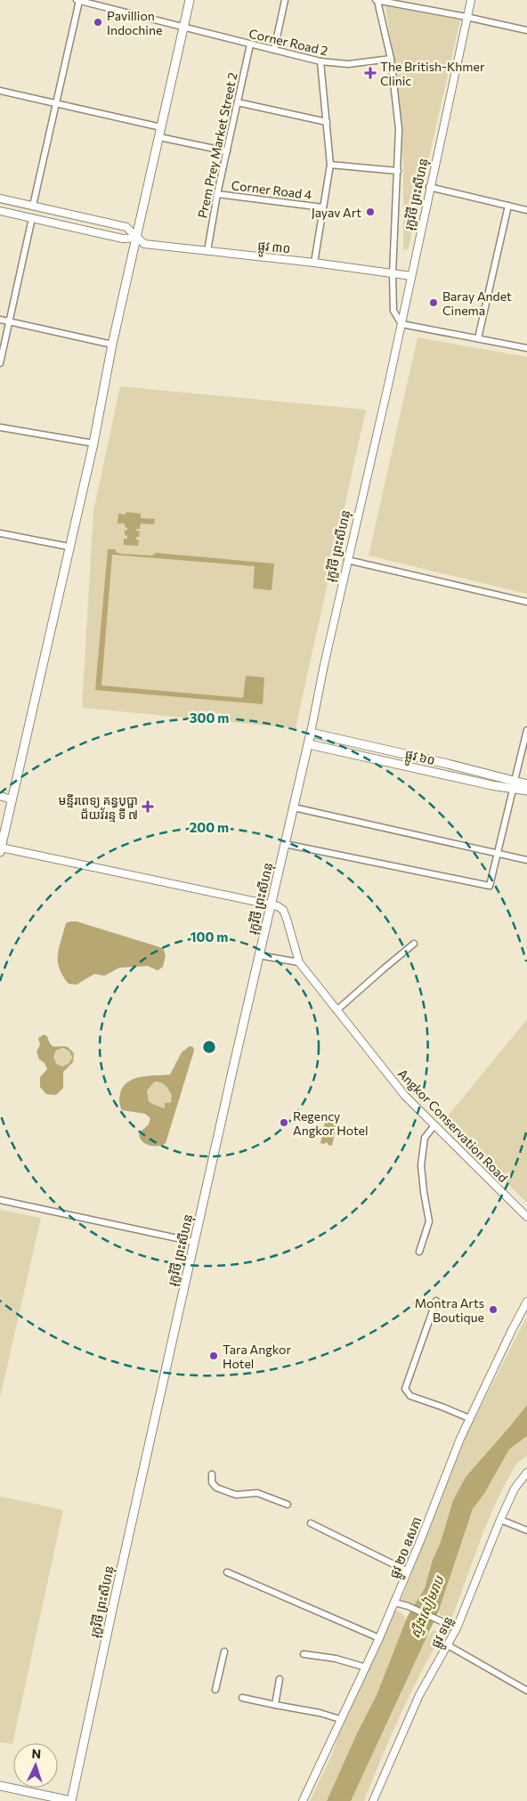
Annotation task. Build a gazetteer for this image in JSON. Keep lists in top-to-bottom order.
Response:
{
  "streets": {
    "main road": ["រុក្ខវិថី ព្រះសីហនុ", "ផ្លូវ ៦០"],
    "street": [
      "Corner Road 2",
      "Prem Prey Market Street 2",
      "Corner Road 4",
      "ផ្លូវ ៣០",
      "Angkor Conservation Road",
      "ផ្លូវ ២០ ឧសភា",
      "ផ្លូវ ទន្លេ"
    ]
  },
  "crossings": [
    ["Corner Road 2", "Prem Prey Market Street 2"],
    ["Prem Prey Market Street 2", "Corner Road 4"],
    ["Prem Prey Market Street 2", "ផ្លូវ ៣០"],
    ["រុក្ខវិថី ព្រះសីហនុ", "ផ្លូវ ៣០"],
    ["រុក្ខវិថី ព្រះសីហនុ", "ផ្លូវ ៦០"]
  ],
  "water": ["ស្ទឹងសៀមរាប"],
  "places": {
    "other": [
      "Pavillion Indochine",
      "Jayav Art",
      "Baray Andet Cinema",
      "Regency Angkor Hotel",
      "Montra Arts Boutique",
      "Tara Angkor Hotel"
    ],
    "health": ["The British-Khmer Clinic", "មន្ទីរពេទ្យ គន្ធបុប្ផា ជ័យវ័រន្ម ទី ៧"]
  },
  "north": "top",
  "rings": ["300 m", "200 m", "100 m"]
}
